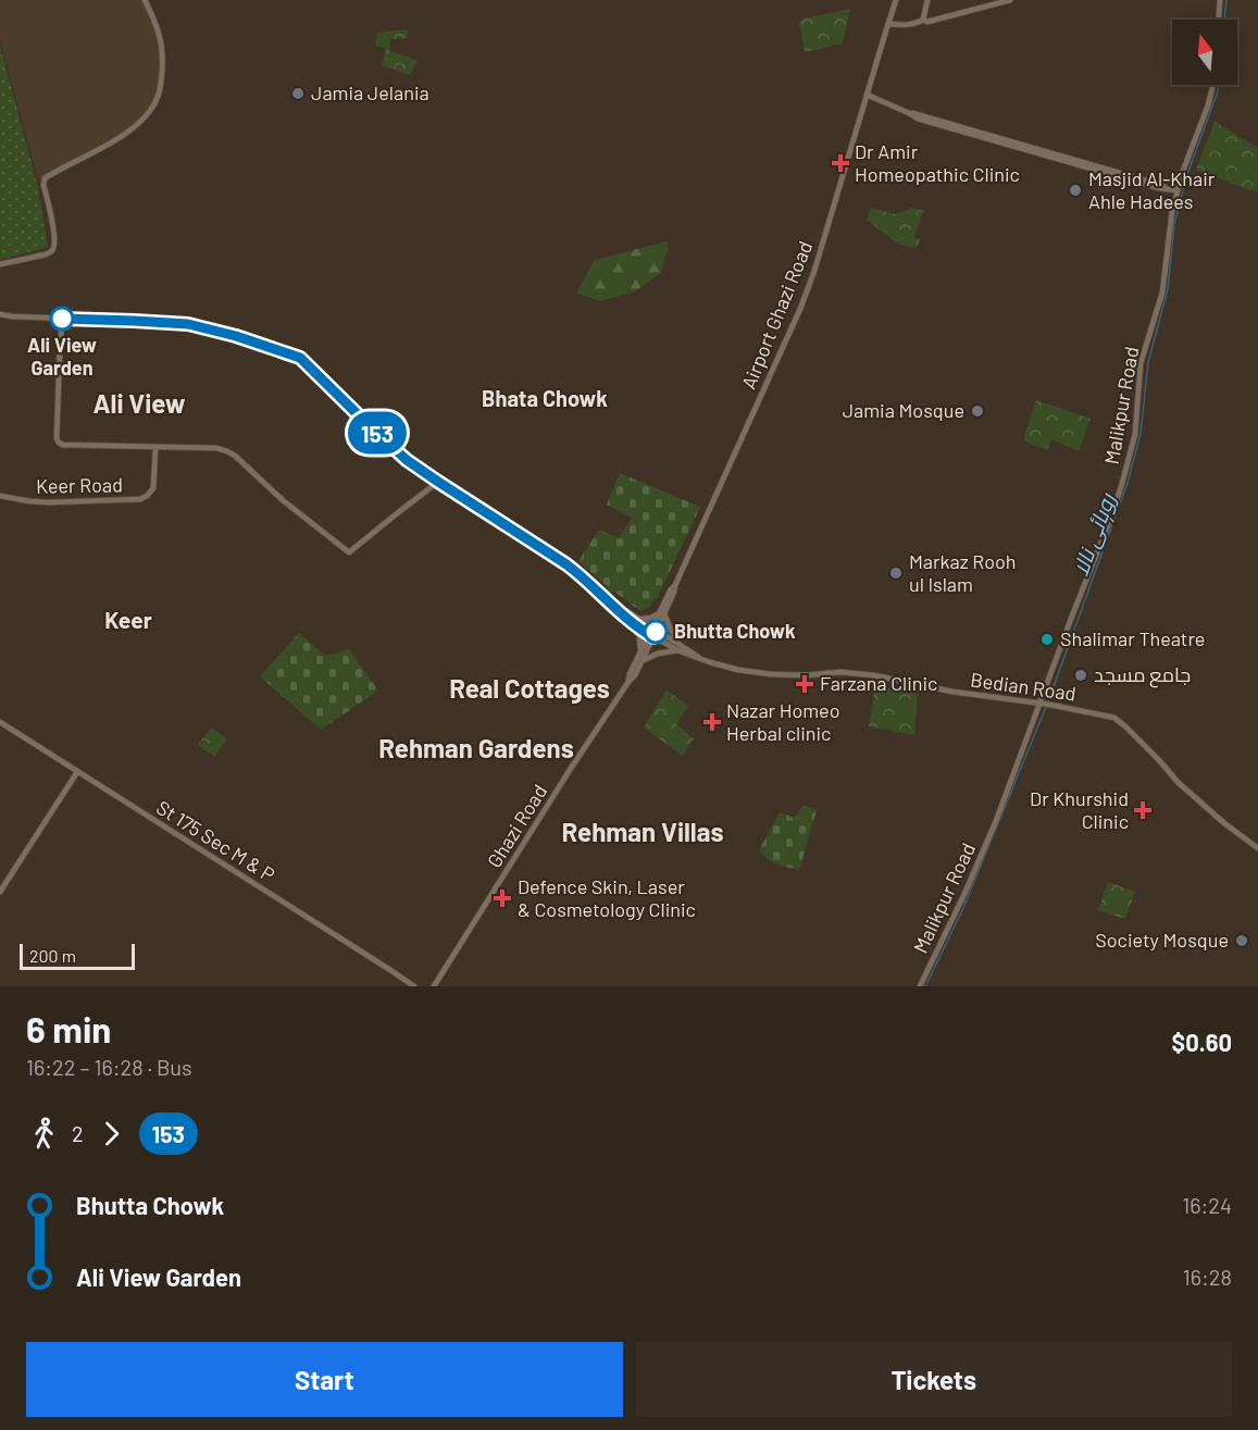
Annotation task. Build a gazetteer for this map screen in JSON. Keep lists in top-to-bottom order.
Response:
{
  "streets": {
    "street": [
      "Airport Ghazi Road",
      "Malikpur Road",
      "Keer Road",
      "Bedian Road",
      "Ghazi Road",
      "St 175 Sec M & P"
    ]
  },
  "crossings": [
    ["Airport Ghazi Road", "Bedian Road"],
    ["Airport Ghazi Road", "Ghazi Road"],
    ["Malikpur Road", "Bedian Road"],
    ["Bedian Road", "Ghazi Road"]
  ],
  "districts": [
    "Bhata Chowk",
    "Ali View",
    "Keer",
    "Real Cottages",
    "Rehman Gardens",
    "Rehman Villas"
  ],
  "water": ["روہائی نالا"],
  "places": {
    "other": [
      "Jamia Jelania",
      "Masjid Al-Khair Ahle Hadees",
      "Ali View Garden",
      "Jamia Mosque",
      "Markaz Rooh ul Islam",
      "Bhutta Chowk",
      "Shalimar Theatre",
      "جامع مسجد",
      "Society Mosque"
    ],
    "health": [
      "Dr Amir Homeopathic Clinic",
      "Farzana Clinic",
      "Nazar Homeo Herbal clinic",
      "Dr Khurshid Clinic",
      "Defence Skin, Laser & Cosmetology Clinic"
    ]
  },
  "lines": ["bus line 153"],
  "scale_bar": "200 m",
  "north": "top",
  "page": {
    "on_map": "153",
    "scale": "200 m",
    "heading": ["6 min", "16:22 – 16:28 · Bus", "$0.60"],
    "legs": ["2", "153"],
    "list": [
      {
        "name": "Bhutta Chowk",
        "value": "16:24"
      },
      {
        "name": "Ali View Garden",
        "value": "16:28"
      }
    ],
    "buttons": ["Start", "Tickets"]
  }
}
